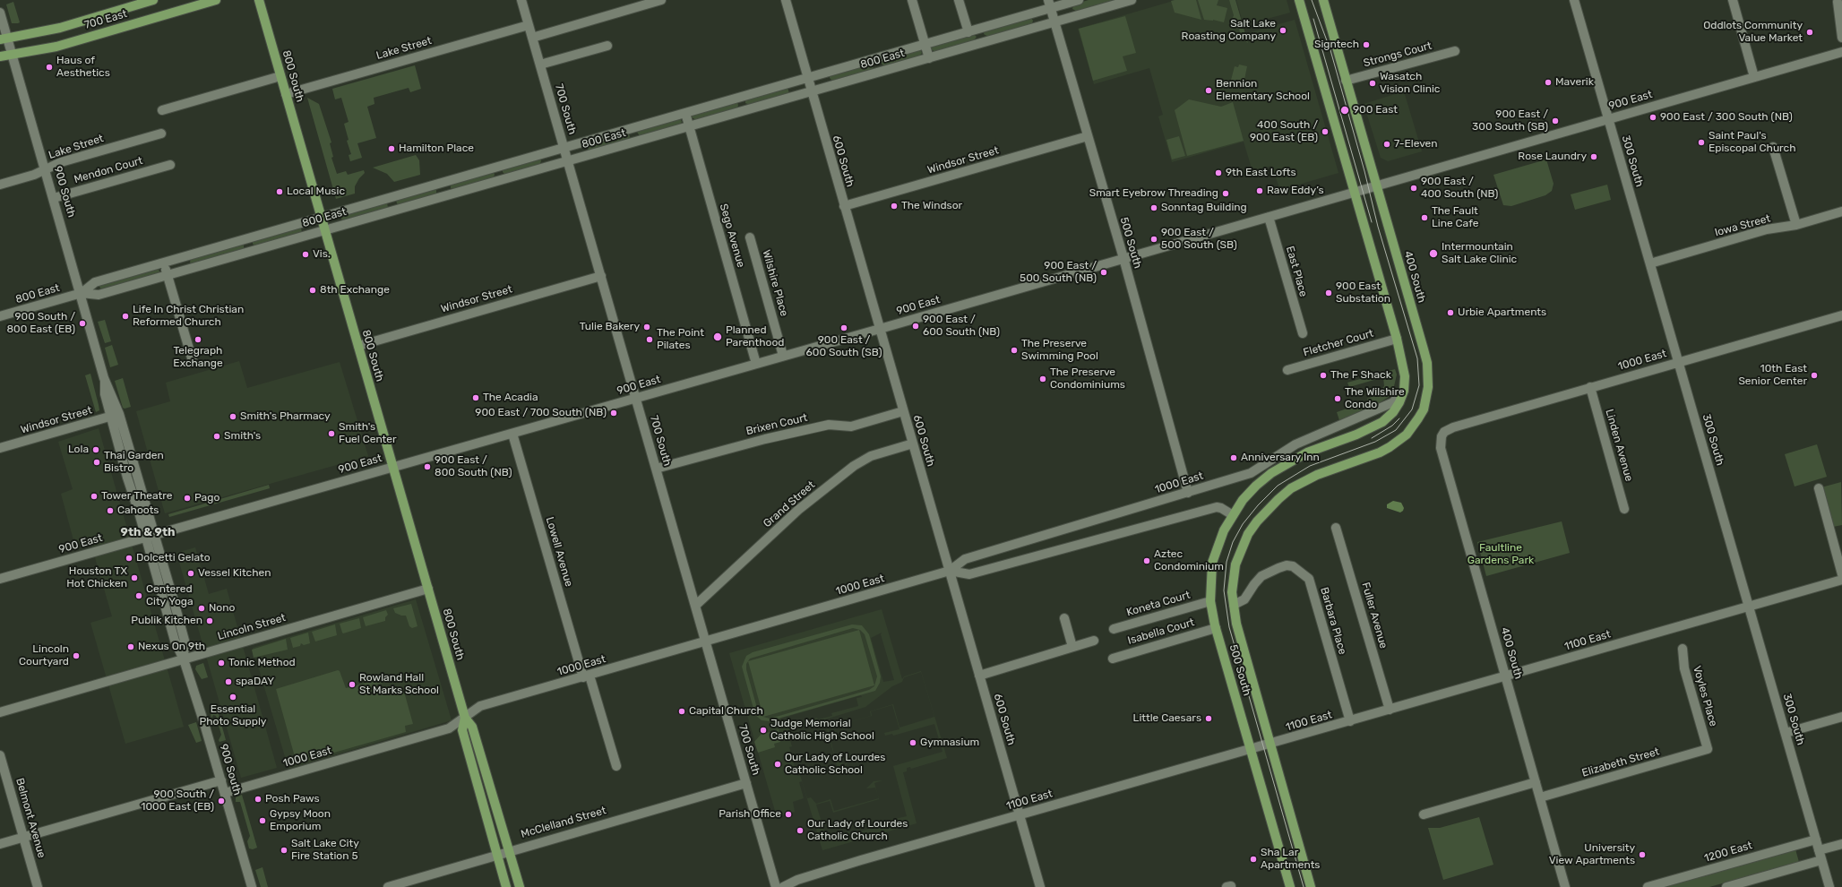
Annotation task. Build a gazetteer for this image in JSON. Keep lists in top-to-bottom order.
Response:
{
  "streets": {
    "main road": [
      "700 East",
      "800 South",
      "500 South",
      "400 South"
    ],
    "street": [
      "Lake Street",
      "Strongs Court",
      "800 East",
      "900 East",
      "700 South",
      "Windsor Street",
      "600 South",
      "300 South",
      "Mendon Court",
      "900 South",
      "Iowa Street",
      "Sego Avenue",
      "East Place",
      "Wilshire Place",
      "Fletcher Court",
      "1000 East",
      "Brixen Court",
      "Linden Avenue",
      "Grand Street",
      "Lowell Avenue",
      "Koneta Court",
      "Fuller Avenue",
      "Barbara Place",
      "Lincoln Street",
      "Isabella Court",
      "1100 East",
      "Voyles Place",
      "Elizabeth Street",
      "Belmont Avenue",
      "McClelland Street",
      "1200 East"
    ]
  },
  "crossings": [
    ["700 East", "900 South"],
    ["Lake Street", "800 South"],
    ["Lake Street", "700 South"],
    ["Lake Street", "900 South"],
    ["Strongs Court", "400 South"],
    ["800 East", "800 South"],
    ["800 East", "700 South"],
    ["800 East", "600 South"],
    ["800 East", "900 South"],
    ["800 East", "Sego Avenue"],
    ["800 East", "500 South"],
    ["800 South", "900 East"],
    ["800 South", "Windsor Street"],
    ["800 South", "1000 East"],
    ["800 South", "Lincoln Street"],
    ["800 South", "McClelland Street"],
    ["900 East", "700 South"],
    ["900 East", "600 South"],
    ["900 East", "300 South"],
    ["900 East", "900 South"],
    ["900 East", "Sego Avenue"],
    ["900 East", "500 South"],
    ["900 East", "East Place"],
    ["900 East", "400 South"],
    ["900 East", "Wilshire Place"],
    ["900 East", "Lowell Avenue"],
    ["700 South", "Windsor Street"],
    ["700 South", "1000 East"],
    ["700 South", "Brixen Court"],
    ["700 South", "Grand Street"],
    ["700 South", "McClelland Street"],
    ["Windsor Street", "600 South"],
    ["Windsor Street", "900 South"],
    ["Windsor Street", "500 South"],
    ["600 South", "1000 East"],
    ["600 South", "Brixen Court"],
    ["600 South", "Grand Street"],
    ["600 South", "1100 East"],
    ["300 South", "Iowa Street"],
    ["300 South", "1000 East"],
    ["300 South", "1100 East"],
    ["300 South", "1200 East"],
    ["Mendon Court", "900 South"],
    ["900 South", "1000 East"],
    ["900 South", "Lincoln Street"],
    ["500 South", "400 South"],
    ["500 South", "1000 East"],
    ["500 South", "Koneta Court"],
    ["500 South", "Barbara Place"],
    ["500 South", "Isabella Court"],
    ["500 South", "1100 East"],
    ["400 South", "1000 East"],
    ["400 South", "1100 East"],
    ["400 South", "Elizabeth Street"],
    ["1000 East", "Linden Avenue"],
    ["1000 East", "Lowell Avenue"],
    ["Fuller Avenue", "1100 East"],
    ["Barbara Place", "1100 East"],
    ["Voyles Place", "Elizabeth Street"]
  ],
  "districts": ["9th & 9th"],
  "parks": ["Faultline Gardens Park"],
  "places": [
    "Salt Lake Roasting Company",
    "Oddlots Community Value Market",
    "Signtech",
    "Haus of Aesthetics",
    "Maverik",
    "Wasatch Vision Clinic",
    "Bennion Elementary School",
    "900 East",
    "900 East / 300 South (NB)",
    "900 East / 300 South (SB)",
    "400 South / 900 East (EB)",
    "Saint Paul's Episcopal Church",
    "7-Eleven",
    "Hamilton Place",
    "Rose Laundry",
    "9th East Lofts",
    "900 East / 400 South (NB)",
    "Raw Eddy’s",
    "Local Music",
    "Smart Eyebrow Threading",
    "The Windsor",
    "Sonntag Building",
    "The Fault Line Cafe",
    "900 East / 500 South (SB)",
    "Intermountain Salt Lake Clinic",
    "Vis.",
    "900 East / 500 South (NB)",
    "8th Exchange",
    "900 East Substation",
    "Urbie Apartments",
    "Life In Christ Christian Reformed Church",
    "900 South / 800 East (EB)",
    "900 East / 600 South (NB)",
    "Tulie Bakery",
    "900 East / 600 South (SB)",
    "Planned Parenthood",
    "Telegraph Exchange",
    "The Point Pilates",
    "The Preserve Swimming Pool",
    "The F Shack",
    "10th East Senior Center",
    "The Preserve Condominiums",
    "The Acadia",
    "The Wilshire Condo",
    "900 East / 700 South (NB)",
    "Smith's Pharmacy",
    "Smith's Fuel Center",
    "Smith's",
    "Lola",
    "Anniversary Inn",
    "Thai Garden Bistro",
    "900 East / 800 South (NB)",
    "Tower Theatre",
    "Pago",
    "Cahoots",
    "Dolcetti Gelato",
    "Aztec Condominium",
    "Vessel Kitchen",
    "Houston TX Hot Chicken",
    "Centered City Yoga",
    "Nono",
    "Publik Kitchen",
    "Nexus On 9th",
    "Lincoln Courtyard",
    "Tonic Method",
    "spaDAY",
    "Rowland Hall St Marks School",
    "Essential Photo Supply",
    "Capital Church",
    "Little Caesars",
    "Judge Memorial Catholic High School",
    "Gymnasium",
    "Our Lady of Lourdes Catholic School",
    "Posh Paws",
    "900 South / 1000 East (EB)",
    "Parish Office",
    "Gypsy Moon Emporium",
    "Our Lady of Lourdes Catholic Church",
    "Salt Lake City Fire Station 5",
    "University View Apartments",
    "Sha Lar Apartments"
  ]
}
